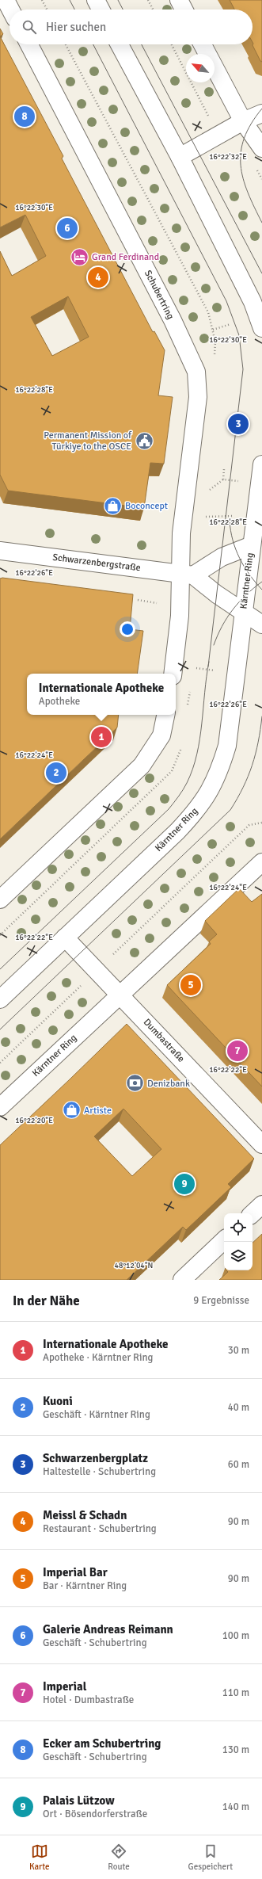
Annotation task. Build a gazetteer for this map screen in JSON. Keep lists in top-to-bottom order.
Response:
{
  "streets": {
    "street": [
      "Schubertring",
      "Schwarzenbergstraße",
      "Kärntner Ring",
      "Dumbastraße"
    ]
  },
  "crossings": [
    ["Schubertring", "Schwarzenbergstraße"],
    ["Kärntner Ring", "Dumbastraße"]
  ],
  "places": {
    "hotel": ["Grand Ferdinand"],
    "public building": ["Permanent Mission of Türkiye to the OSCE"],
    "shop": ["Boconcept", "Artiste"],
    "bank": ["Denizbank"]
  },
  "north": "top left",
  "page": {
    "search": "Hier suchen",
    "pins": [
      "8",
      "6",
      "4",
      "3",
      "1",
      "2",
      "5",
      "7",
      "9"
    ],
    "popup": ["Internationale Apotheke", "Apotheke"],
    "heading": ["In der Nähe", "9 Ergebnisse"],
    "list": [
      {
        "mark": "1",
        "name": "Internationale Apotheke",
        "note": "Apotheke · Kärntner Ring",
        "value": "30 m"
      },
      {
        "mark": "2",
        "name": "Kuoni",
        "note": "Geschäft · Kärntner Ring",
        "value": "40 m"
      },
      {
        "mark": "3",
        "name": "Schwarzenbergplatz",
        "note": "Haltestelle · Schubertring",
        "value": "60 m"
      },
      {
        "mark": "4",
        "name": "Meissl & Schadn",
        "note": "Restaurant · Schubertring",
        "value": "90 m"
      },
      {
        "mark": "5",
        "name": "Imperial Bar",
        "note": "Bar · Kärntner Ring",
        "value": "90 m"
      },
      {
        "mark": "6",
        "name": "Galerie Andreas Reimann",
        "note": "Geschäft · Schubertring",
        "value": "100 m"
      },
      {
        "mark": "7",
        "name": "Imperial",
        "note": "Hotel · Dumbastraße",
        "value": "110 m"
      },
      {
        "mark": "8",
        "name": "Ecker am Schubertring",
        "note": "Geschäft · Schubertring",
        "value": "130 m"
      },
      {
        "mark": "9",
        "name": "Palais Lützow",
        "note": "Ort · Bösendorferstraße",
        "value": "140 m"
      }
    ],
    "nav": ["Karte", "Route", "Gespeichert"]
  },
  "coordinates": [
    "16°22'32\"E",
    "16°22'30\"E",
    "16°22'28\"E",
    "16°22'26\"E",
    "16°22'24\"E",
    "16°22'22\"E",
    "16°22'20\"E",
    "48°12'04\"N"
  ]
}
